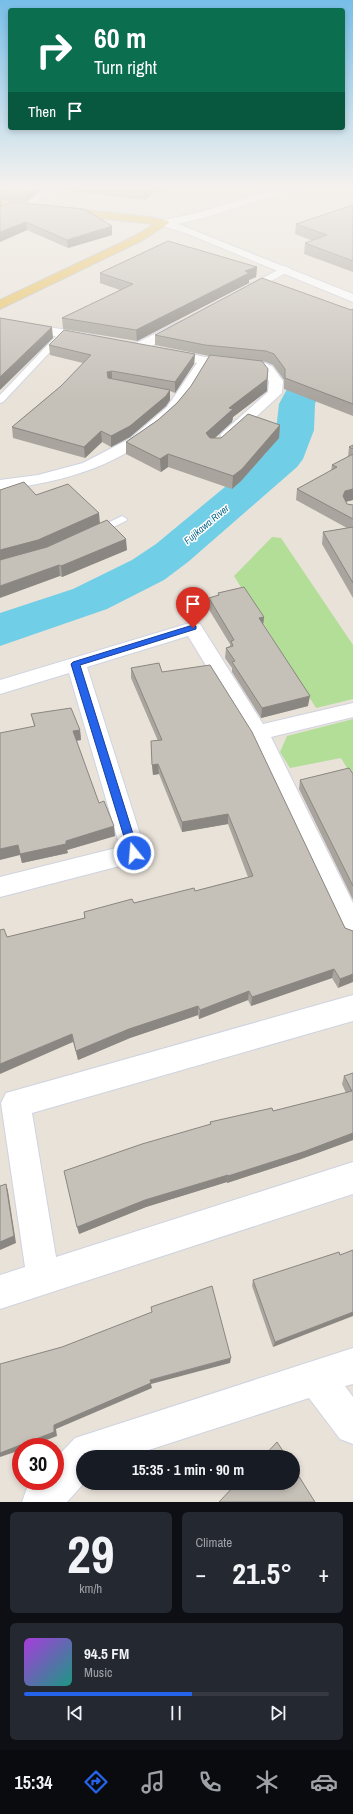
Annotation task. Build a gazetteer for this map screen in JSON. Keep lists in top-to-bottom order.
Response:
{
  "water": ["Fujikawa River"],
  "page": {
    "turn": ["60 m", "Turn right"],
    "then": "Then",
    "limit": "30",
    "trip": "15:35 · 1 min · 90 m",
    "tile": [
      ["29", "km/h"],
      "Climate"
    ],
    "heat": ["−", "21.5°", "+"],
    "song": ["94.5 FM", "Music"],
    "tabs": "15:34"
  }
}
